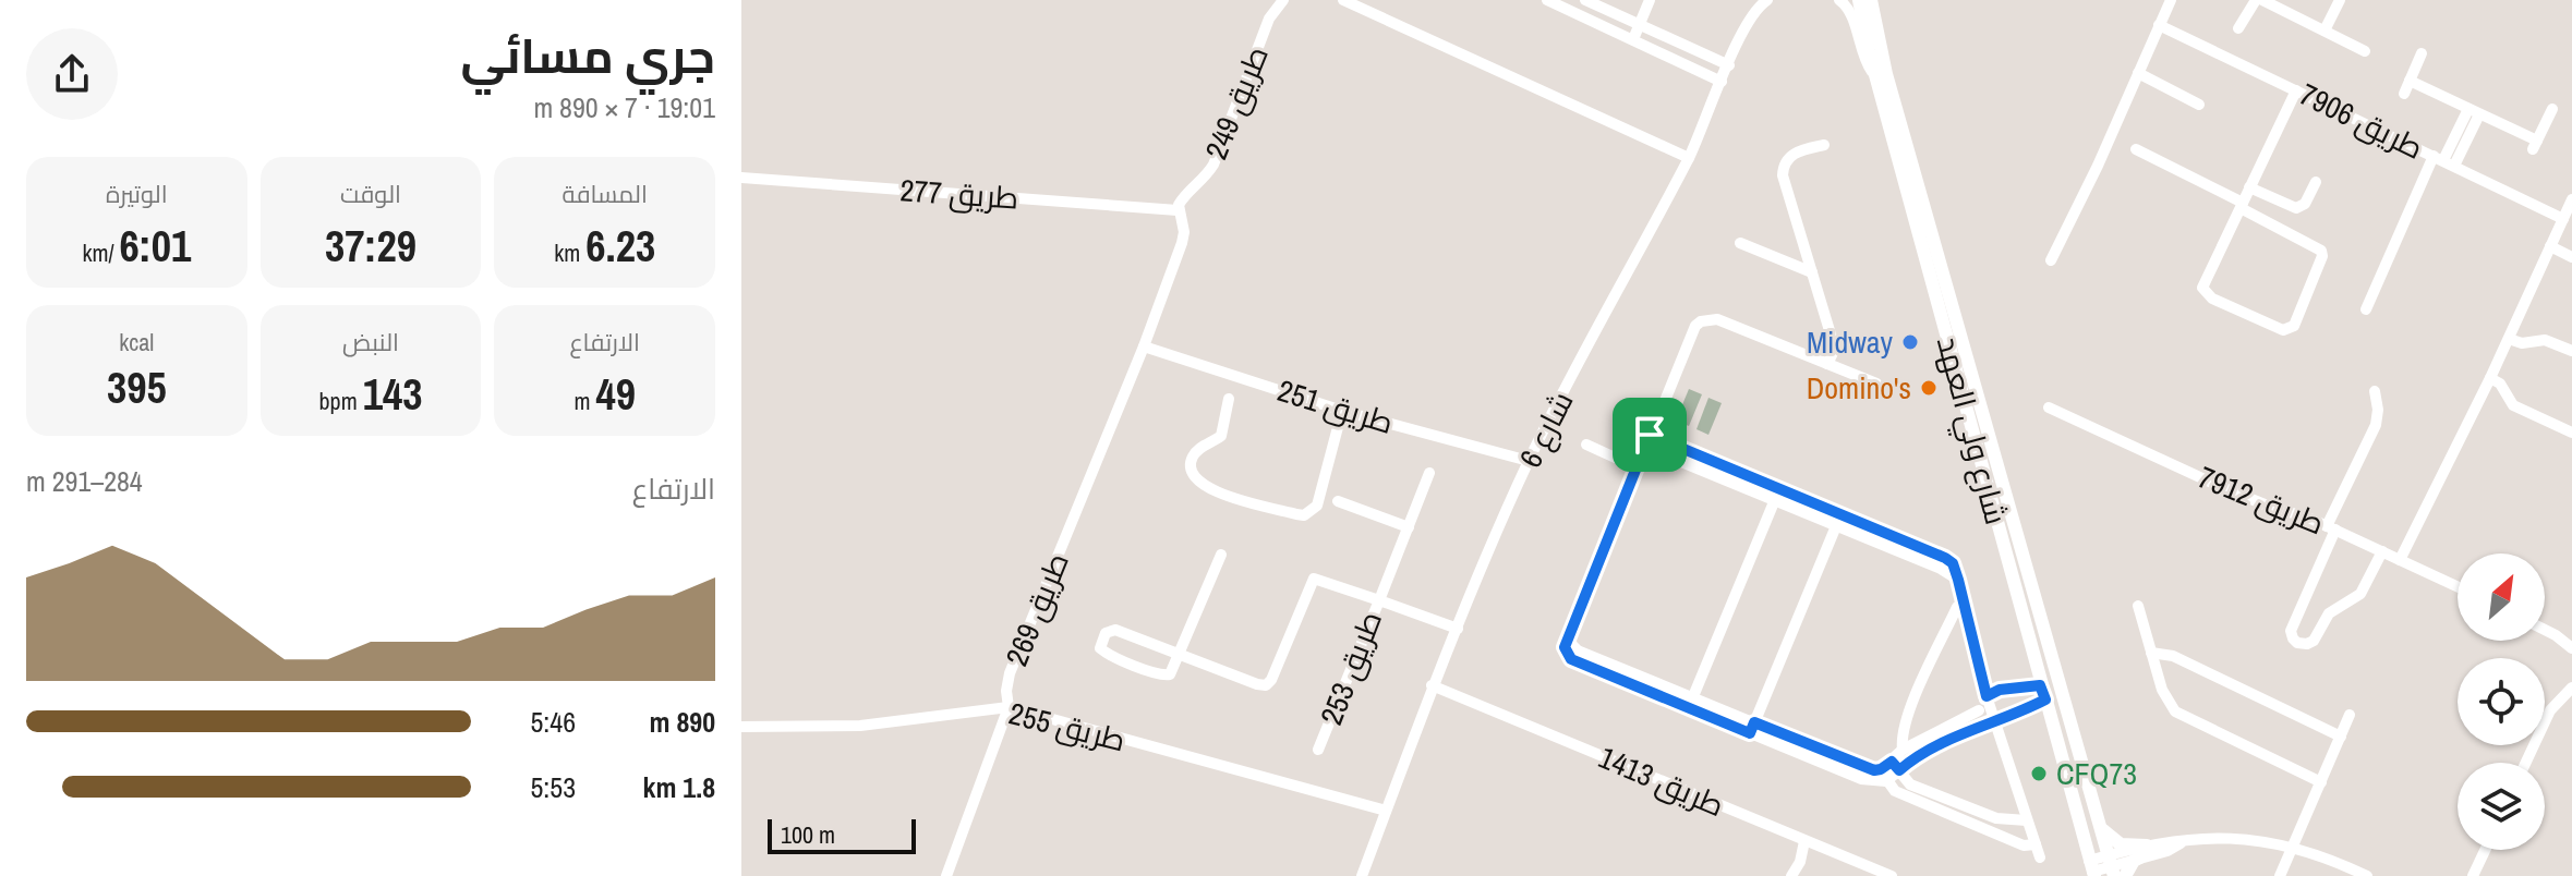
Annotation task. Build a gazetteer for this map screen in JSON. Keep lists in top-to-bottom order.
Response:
{
  "streets": {
    "main road": ["شارع ولي العهد"],
    "street": [
      "طريق 249",
      "طريق 7906",
      "طريق 277",
      "طريق 251",
      "شارع 6",
      "طريق 7912",
      "طريق 269",
      "طريق 253",
      "طريق 255",
      "طريق 1413"
    ]
  },
  "crossings": [
    ["طريق 249", "طريق 277"],
    ["طريق 251", "شارع 6"],
    ["طريق 251", "طريق 269"],
    ["شارع 6", "طريق 255"],
    ["شارع 6", "طريق 1413"],
    ["طريق 269", "طريق 255"]
  ],
  "places": ["Midway", "Domino's", "CFQ73"],
  "scale_bar": "100 m",
  "north": "top right",
  "page": {
    "heading": ["جري مسائي", "19:01 · 7 × 890 m"],
    "stats": [
      ["المسافة", "6.23 km"],
      ["الوقت", "37:29"],
      ["الوتيرة", "6:01 /km"],
      ["الارتفاع", "49 m"],
      ["النبض", "143 bpm"],
      ["kcal", "395"]
    ],
    "chart": ["الارتفاع", "284–291 m"],
    "list": [
      {
        "name": "890 m",
        "note": "5:46"
      },
      {
        "name": "1.8 km",
        "note": "5:53"
      }
    ],
    "scale": "100 m"
  }
}
